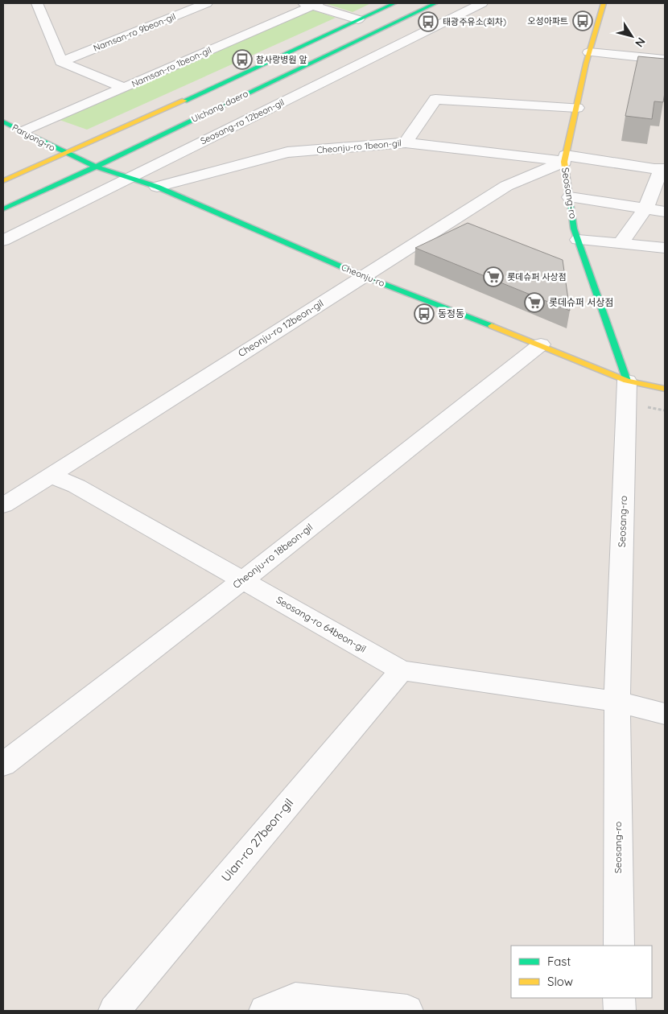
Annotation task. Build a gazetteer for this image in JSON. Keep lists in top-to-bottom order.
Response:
{
  "streets": {
    "main road": [
      "Uichang-daero",
      "Paryong-ro",
      "Seosang-ro",
      "Cheonju-ro"
    ],
    "street": [
      "Namsan-ro 9beon-gil",
      "Namsan-ro 1beon-gil",
      "Seosang-ro 12beon-gil",
      "Cheonju-ro 1beon-gil",
      "Cheonju-ro 12beon-gil",
      "Cheonju-ro 18beon-gil",
      "Seosang-ro 64beon-gil",
      "Uian-ro 27beon-gil"
    ]
  },
  "crossings": [
    ["Namsan-ro 1beon-gil", "Paryong-ro"],
    ["Uichang-daero", "Paryong-ro"],
    ["Uichang-daero", "Cheonju-ro"],
    ["Seosang-ro 12beon-gil", "Cheonju-ro"],
    ["Paryong-ro", "Cheonju-ro"],
    ["Cheonju-ro 1beon-gil", "Seosang-ro"],
    ["Cheonju-ro 1beon-gil", "Cheonju-ro"],
    ["Cheonju-ro 1beon-gil", "Cheonju-ro 12beon-gil"],
    ["Seosang-ro", "Cheonju-ro"],
    ["Seosang-ro", "Cheonju-ro 12beon-gil"],
    ["Seosang-ro", "Seosang-ro 64beon-gil"],
    ["Cheonju-ro", "Cheonju-ro 12beon-gil"],
    ["Cheonju-ro", "Cheonju-ro 18beon-gil"],
    ["Cheonju-ro 12beon-gil", "Seosang-ro 64beon-gil"],
    ["Cheonju-ro 18beon-gil", "Seosang-ro 64beon-gil"],
    ["Seosang-ro 64beon-gil", "Uian-ro 27beon-gil"]
  ],
  "places": {
    "bus stop": [
      "오성아파트",
      "태광주유소(회차)",
      "참사랑병원 앞",
      "동정동"
    ],
    "supermarket": ["롯데슈퍼 사상점", "롯데슈퍼 서상점"]
  },
  "legend": ["Fast", "Slow"],
  "north": "bottom right"
}
